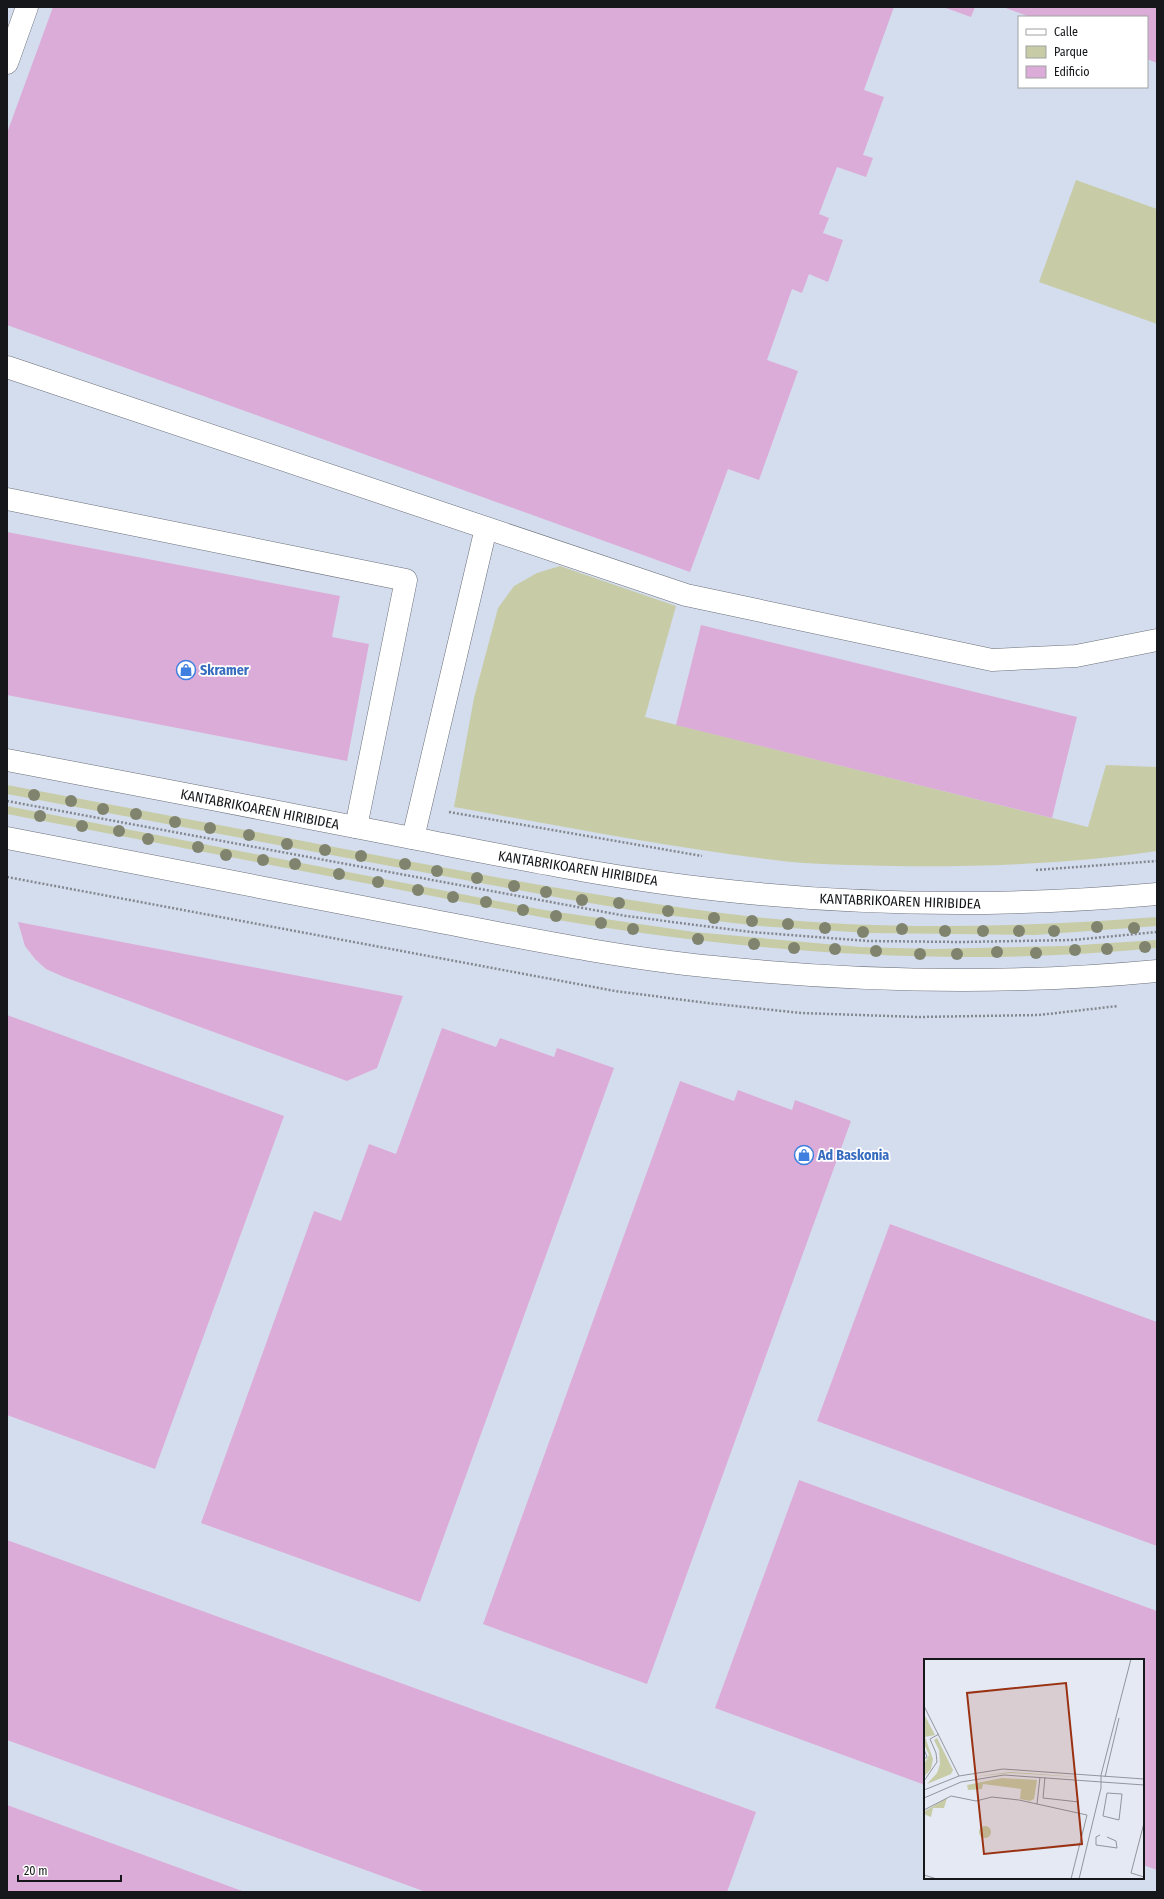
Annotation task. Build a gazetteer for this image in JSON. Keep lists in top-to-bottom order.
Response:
{
  "streets": {
    "main road": ["KANTABRIKOAREN HIRIBIDEA"]
  },
  "places": {
    "shop": ["Skramer", "Ad Baskonia"]
  },
  "legend": ["Calle", "Parque", "Edificio"],
  "scale_bar": "20 m"
}
